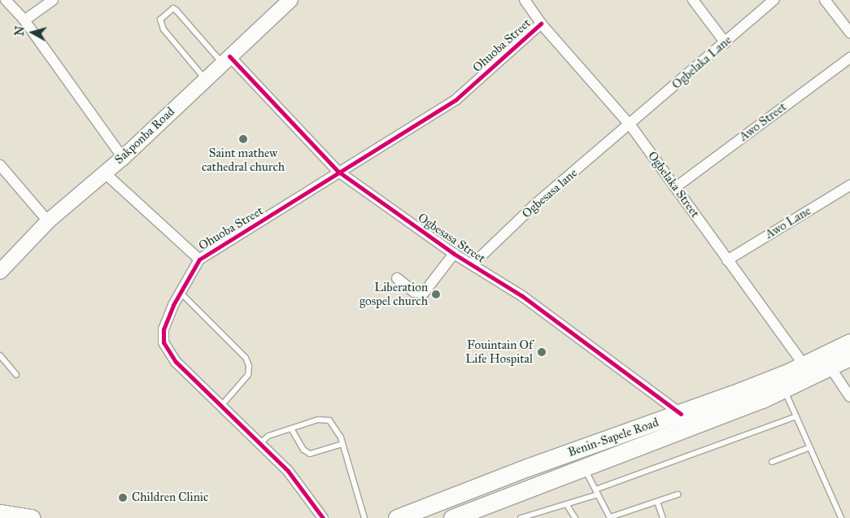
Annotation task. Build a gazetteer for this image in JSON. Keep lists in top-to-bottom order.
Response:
{
  "streets": {
    "highway": ["Benin-Sapele Road"],
    "main road": ["Sakponba Road"],
    "street": [
      "Ohuoba Street",
      "Ogbelaka Lane",
      "Awo Street",
      "Ogbelaka Street",
      "Ogbesasa lane",
      "Awo Lane",
      "Ogbesasa Street"
    ]
  },
  "crossings": [
    ["Ohuoba Street", "Sakponba Road"],
    ["Ohuoba Street", "Ogbelaka Street"],
    ["Ohuoba Street", "Ogbesasa Street"],
    ["Ogbelaka Lane", "Ogbelaka Street"],
    ["Ogbelaka Lane", "Ogbesasa lane"],
    ["Awo Street", "Ogbelaka Street"],
    ["Sakponba Road", "Ogbesasa Street"],
    ["Ogbelaka Street", "Ogbesasa lane"],
    ["Ogbelaka Street", "Awo Lane"],
    ["Ogbelaka Street", "Benin-Sapele Road"],
    ["Ogbesasa lane", "Ogbesasa Street"],
    ["Ogbesasa Street", "Benin-Sapele Road"]
  ],
  "places": [
    "Saint mathew cathedral church",
    "Liberation gospel church",
    "Fouintain Of Life Hospital",
    "Children Clinic"
  ],
  "north": "left"
}
